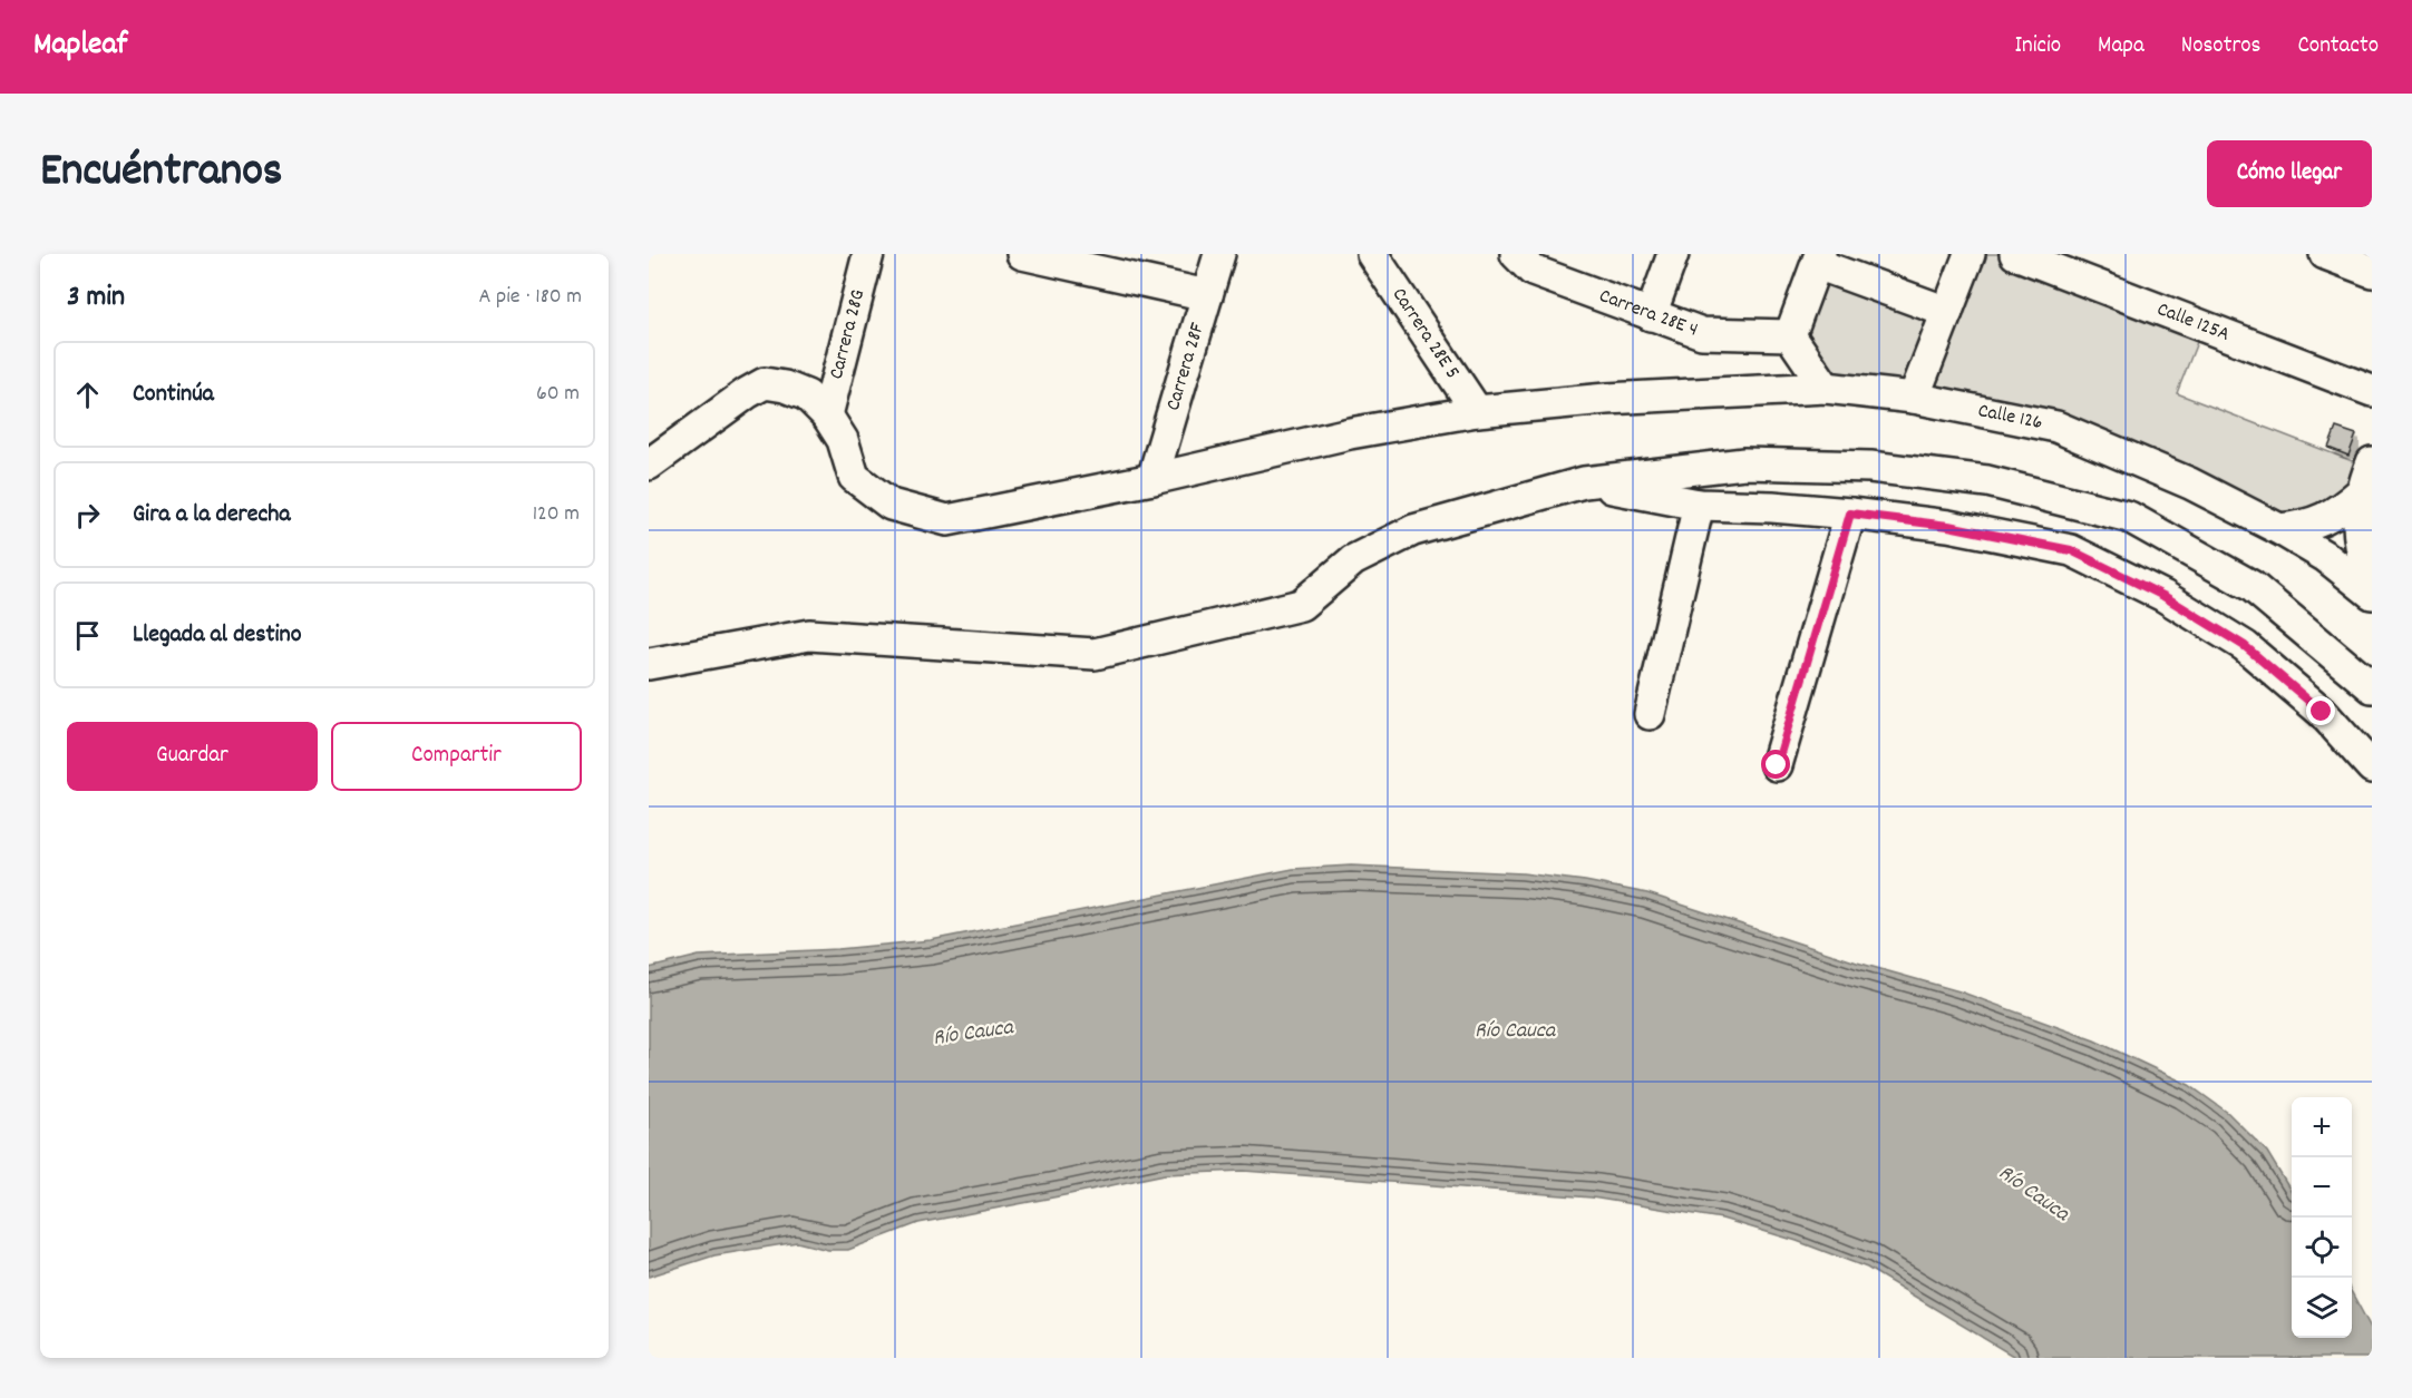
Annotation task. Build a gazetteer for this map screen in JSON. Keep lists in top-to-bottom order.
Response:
{
  "streets": {
    "street": [
      "Carrera 28E 4",
      "Calle 125A",
      "Carrera 28E 5",
      "Carrera 28G",
      "Carrera 28F",
      "Calle 126"
    ]
  },
  "crossings": [
    ["Carrera 28E 5", "Calle 126"],
    ["Carrera 28G", "Calle 126"],
    ["Carrera 28F", "Calle 126"]
  ],
  "water": ["Río Cauca"],
  "page": {
    "header": "Mapleaf",
    "nav": [
      "Inicio",
      "Mapa",
      "Nosotros",
      "Contacto"
    ],
    "title": "Encuéntranos",
    "buttons": [
      "Cómo llegar",
      ["Guardar", "Compartir"]
    ],
    "heading": ["3 min", "A pie · 180 m"],
    "list": [
      ["Continúa", "60 m"],
      ["Gira a la derecha", "120 m"],
      "Llegada al destino"
    ],
    "map_buttons": ["+", "−"]
  }
}
